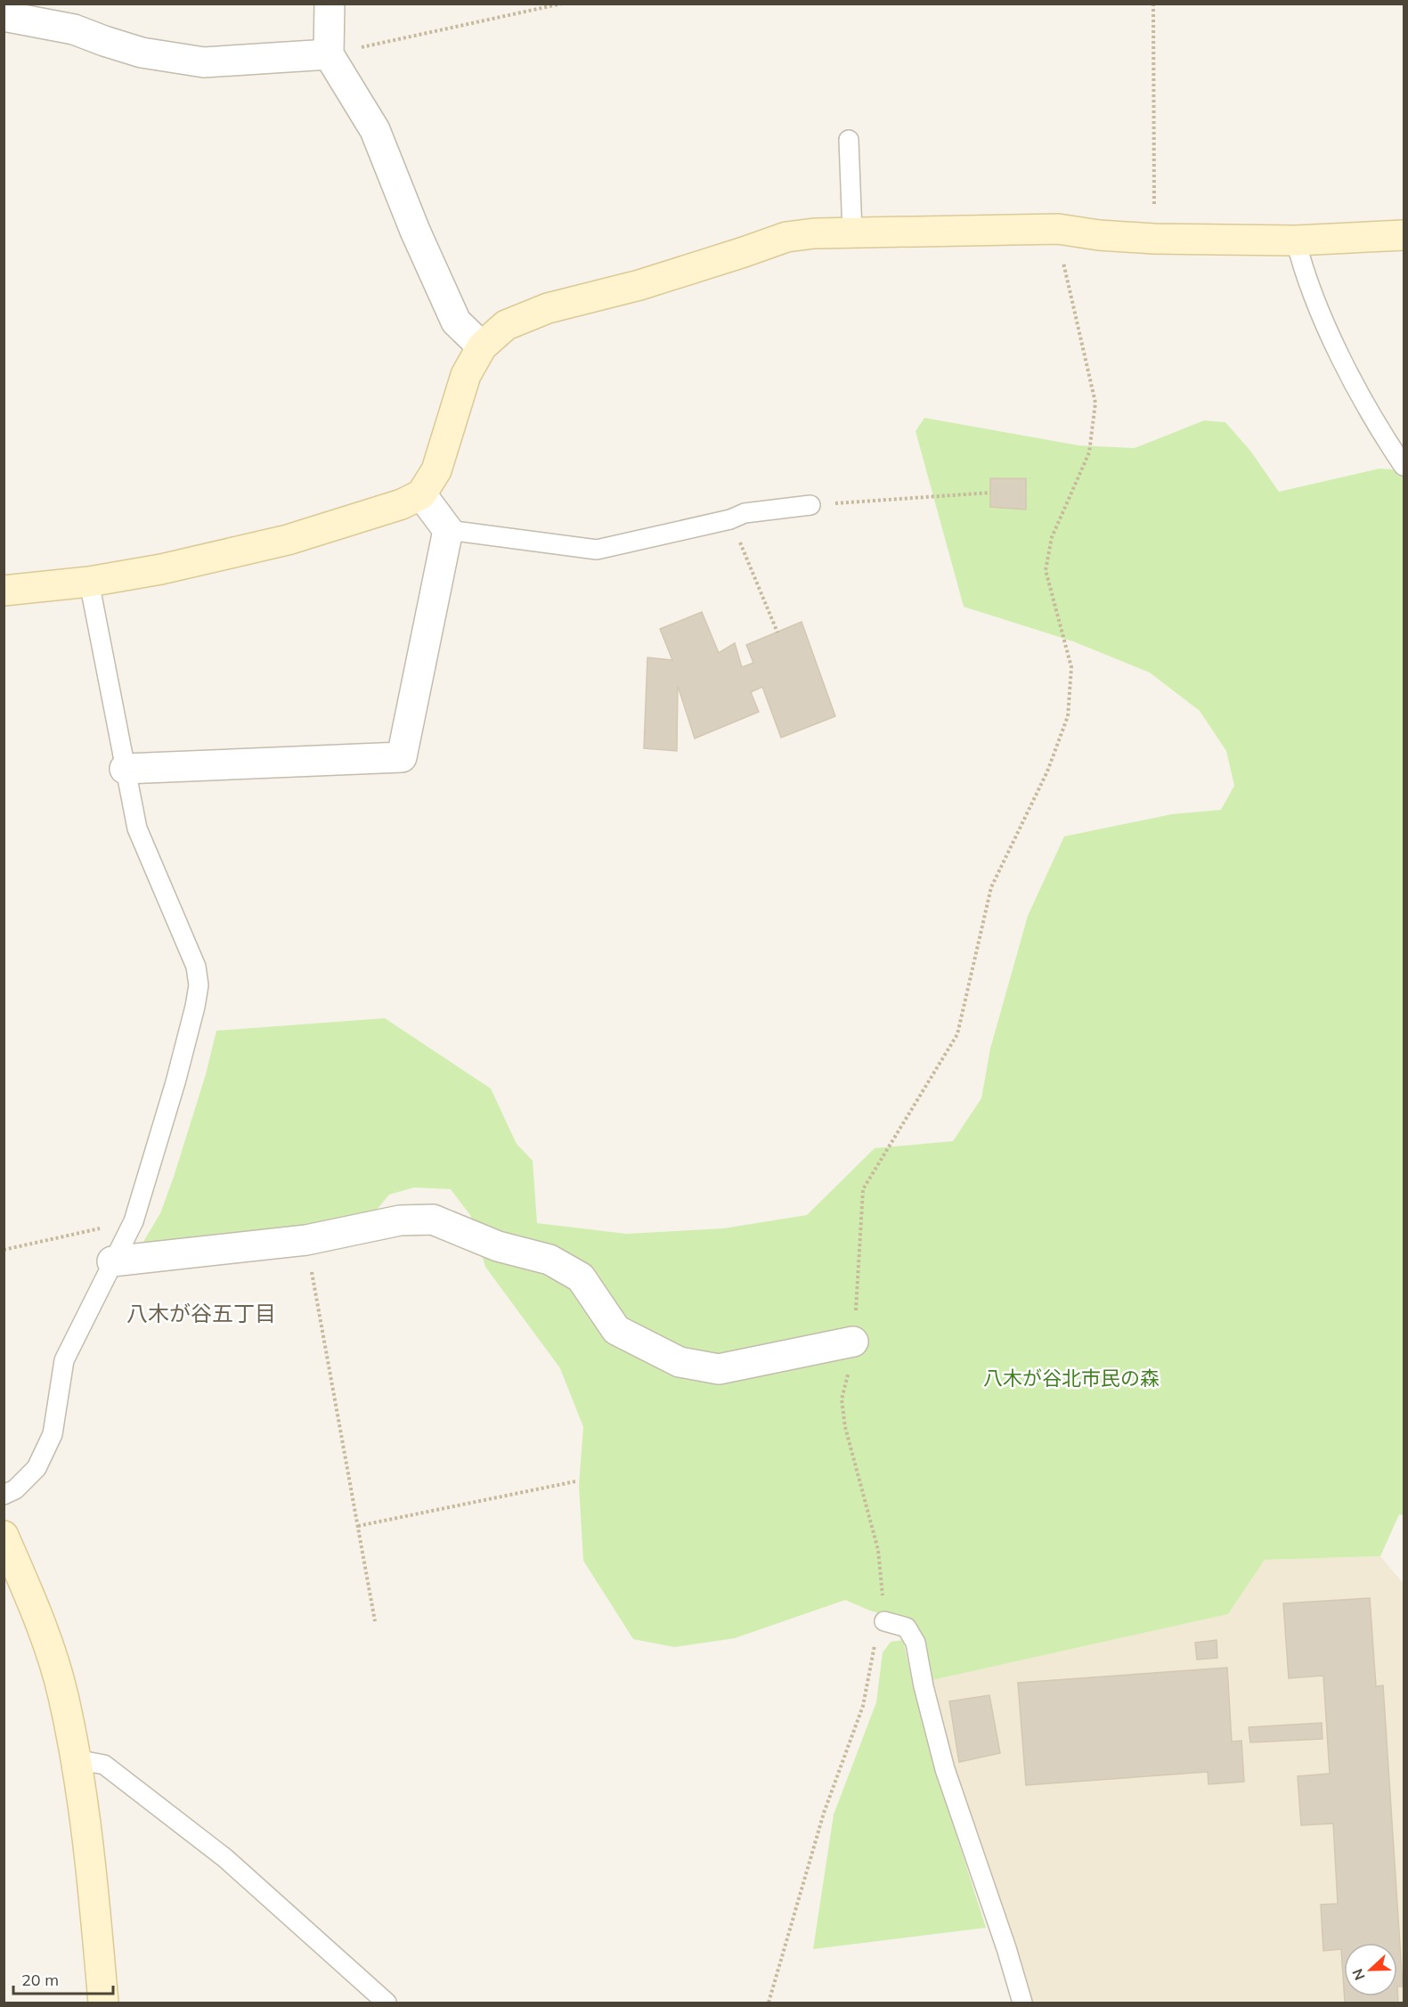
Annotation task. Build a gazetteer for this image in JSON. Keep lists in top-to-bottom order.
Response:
{
  "districts": ["八木が谷五丁目"],
  "parks": ["八木が谷北市民の森"],
  "scale_bar": "20 m",
  "north": "left"
}
